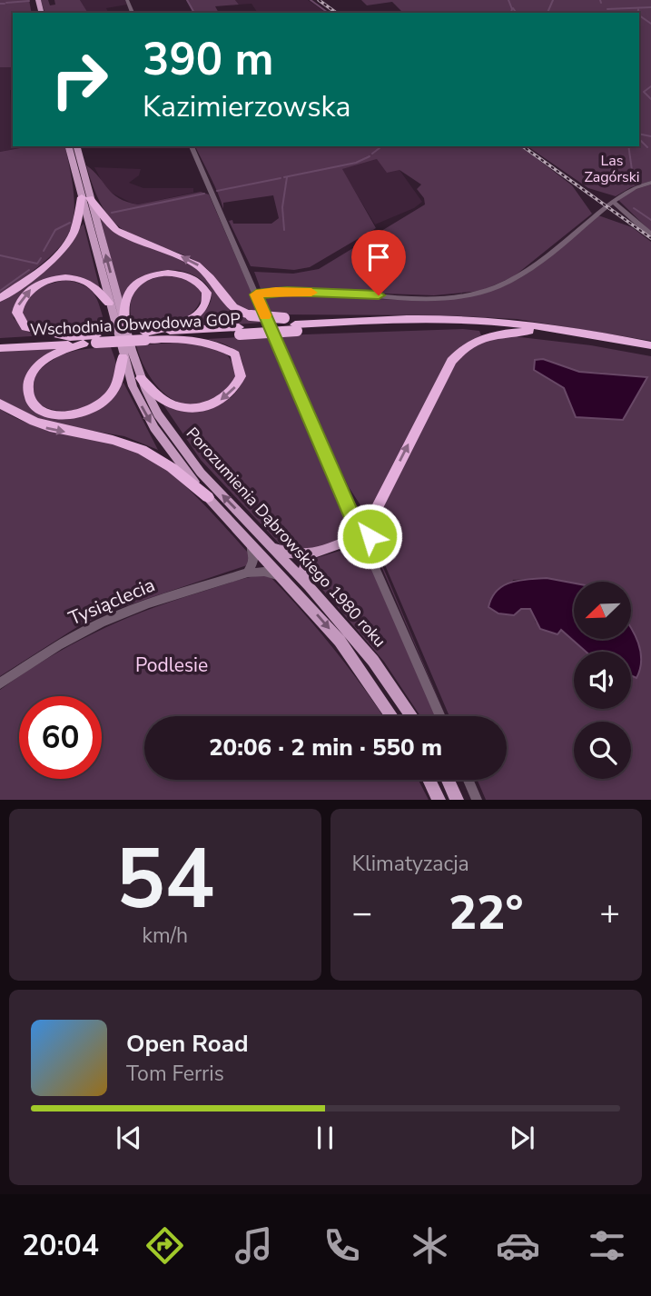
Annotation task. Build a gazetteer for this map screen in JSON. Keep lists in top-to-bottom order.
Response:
{
  "streets": {
    "highway": ["Wschodnia Obwodowa GOP"],
    "main road": ["Porozumienia Dąbrowskiego 1980 roku"],
    "street": ["Tysiąclecia"]
  },
  "crossings": [
    ["Porozumienia Dąbrowskiego 1980 roku", "Tysiąclecia"]
  ],
  "parks": ["Las Zagórski", "Podlesie"],
  "north": "bottom left",
  "page": {
    "turn": ["390 m", "Kazimierzowska"],
    "limit": "60",
    "trip": "20:06 · 2 min · 550 m",
    "tile": [
      ["54", "km/h"],
      "Klimatyzacja"
    ],
    "heat": ["−", "22°", "+"],
    "song": ["Open Road", "Tom Ferris"],
    "tabs": "20:04"
  }
}
